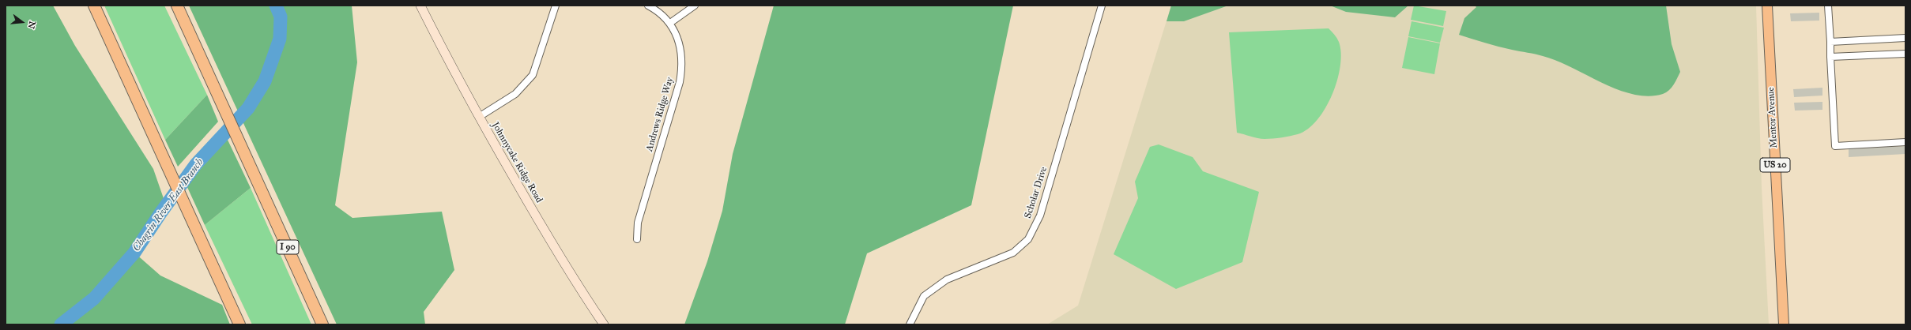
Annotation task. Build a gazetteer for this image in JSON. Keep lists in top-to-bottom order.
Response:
{
  "streets": {
    "highway": ["I 90"],
    "main road": ["Mentor Avenue", "Johnnycake Ridge Road", "US 20"],
    "street": ["Andrews Ridge Way", "Scholar Drive"]
  },
  "water": ["Chagrin River East Branch"],
  "north": "right"
}
